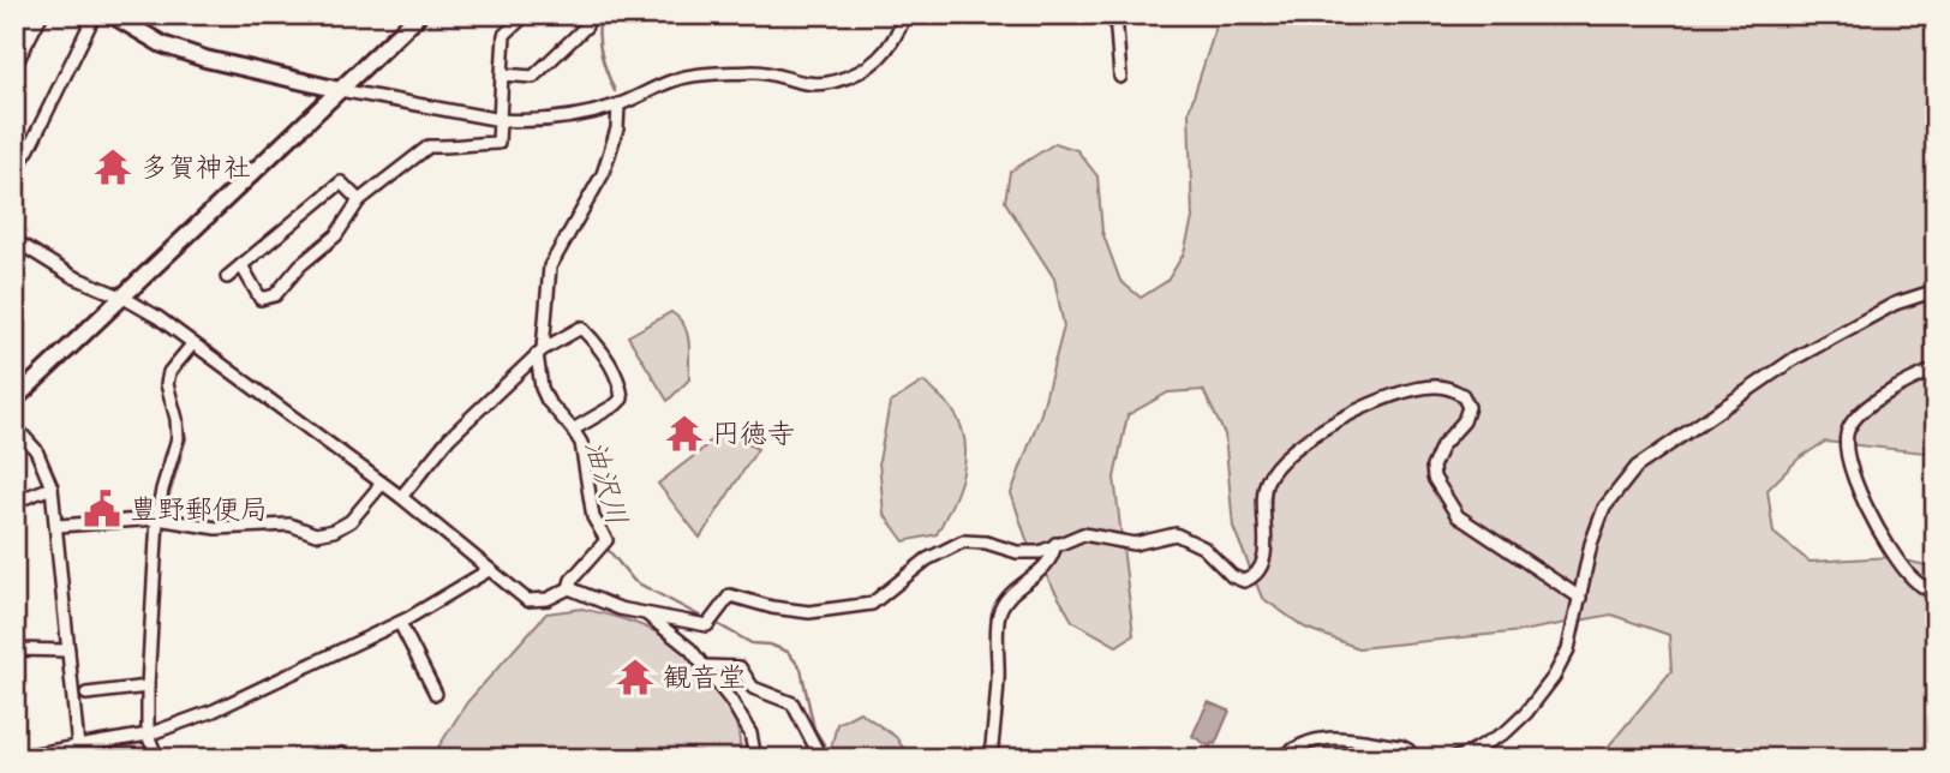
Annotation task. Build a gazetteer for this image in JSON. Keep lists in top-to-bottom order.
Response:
{
  "water": ["油沢川"],
  "places": {
    "temple": ["多賀神社", "円徳寺", "観音堂"],
    "public building": ["豊野郵便局"]
  }
}
